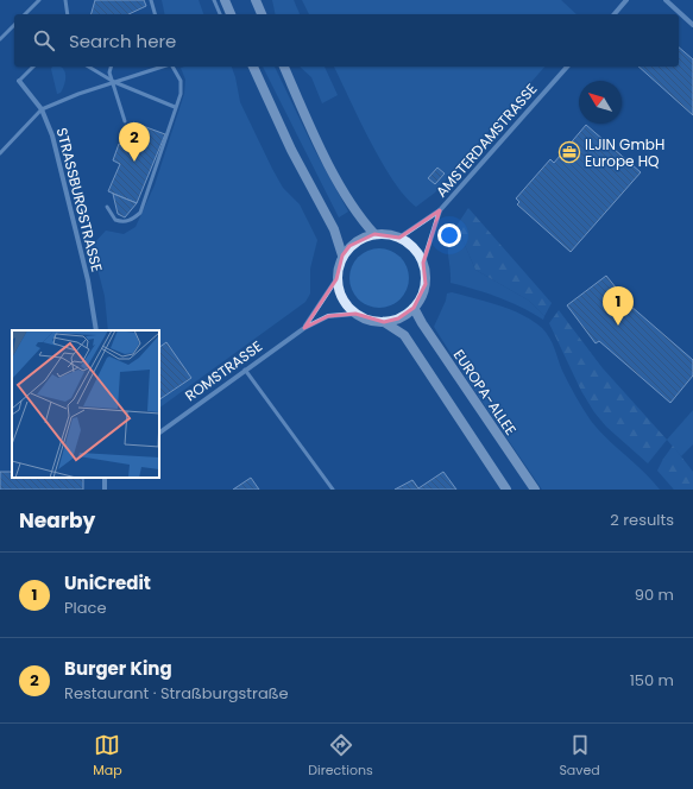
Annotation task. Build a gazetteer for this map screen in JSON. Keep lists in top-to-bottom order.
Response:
{
  "streets": {
    "street": [
      "AMSTERDAMSTRASSE",
      "STRASSBURGSTRASSE",
      "ROMSTRASSE",
      "EUROPA-ALLEE"
    ]
  },
  "crossings": [
    ["AMSTERDAMSTRASSE", "ROMSTRASSE"],
    ["AMSTERDAMSTRASSE", "EUROPA-ALLEE"],
    ["ROMSTRASSE", "EUROPA-ALLEE"]
  ],
  "places": {
    "office": ["ILJIN GmbH Europe HQ"]
  },
  "north": "top left",
  "page": {
    "search": "Search here",
    "pins": ["2", "1"],
    "heading": ["Nearby", "2 results"],
    "list": [
      {
        "mark": "1",
        "name": "UniCredit",
        "note": "Place",
        "value": "90 m"
      },
      {
        "mark": "2",
        "name": "Burger King",
        "note": "Restaurant · Straßburgstraße",
        "value": "150 m"
      }
    ],
    "nav": ["Map", "Directions", "Saved"]
  }
}
